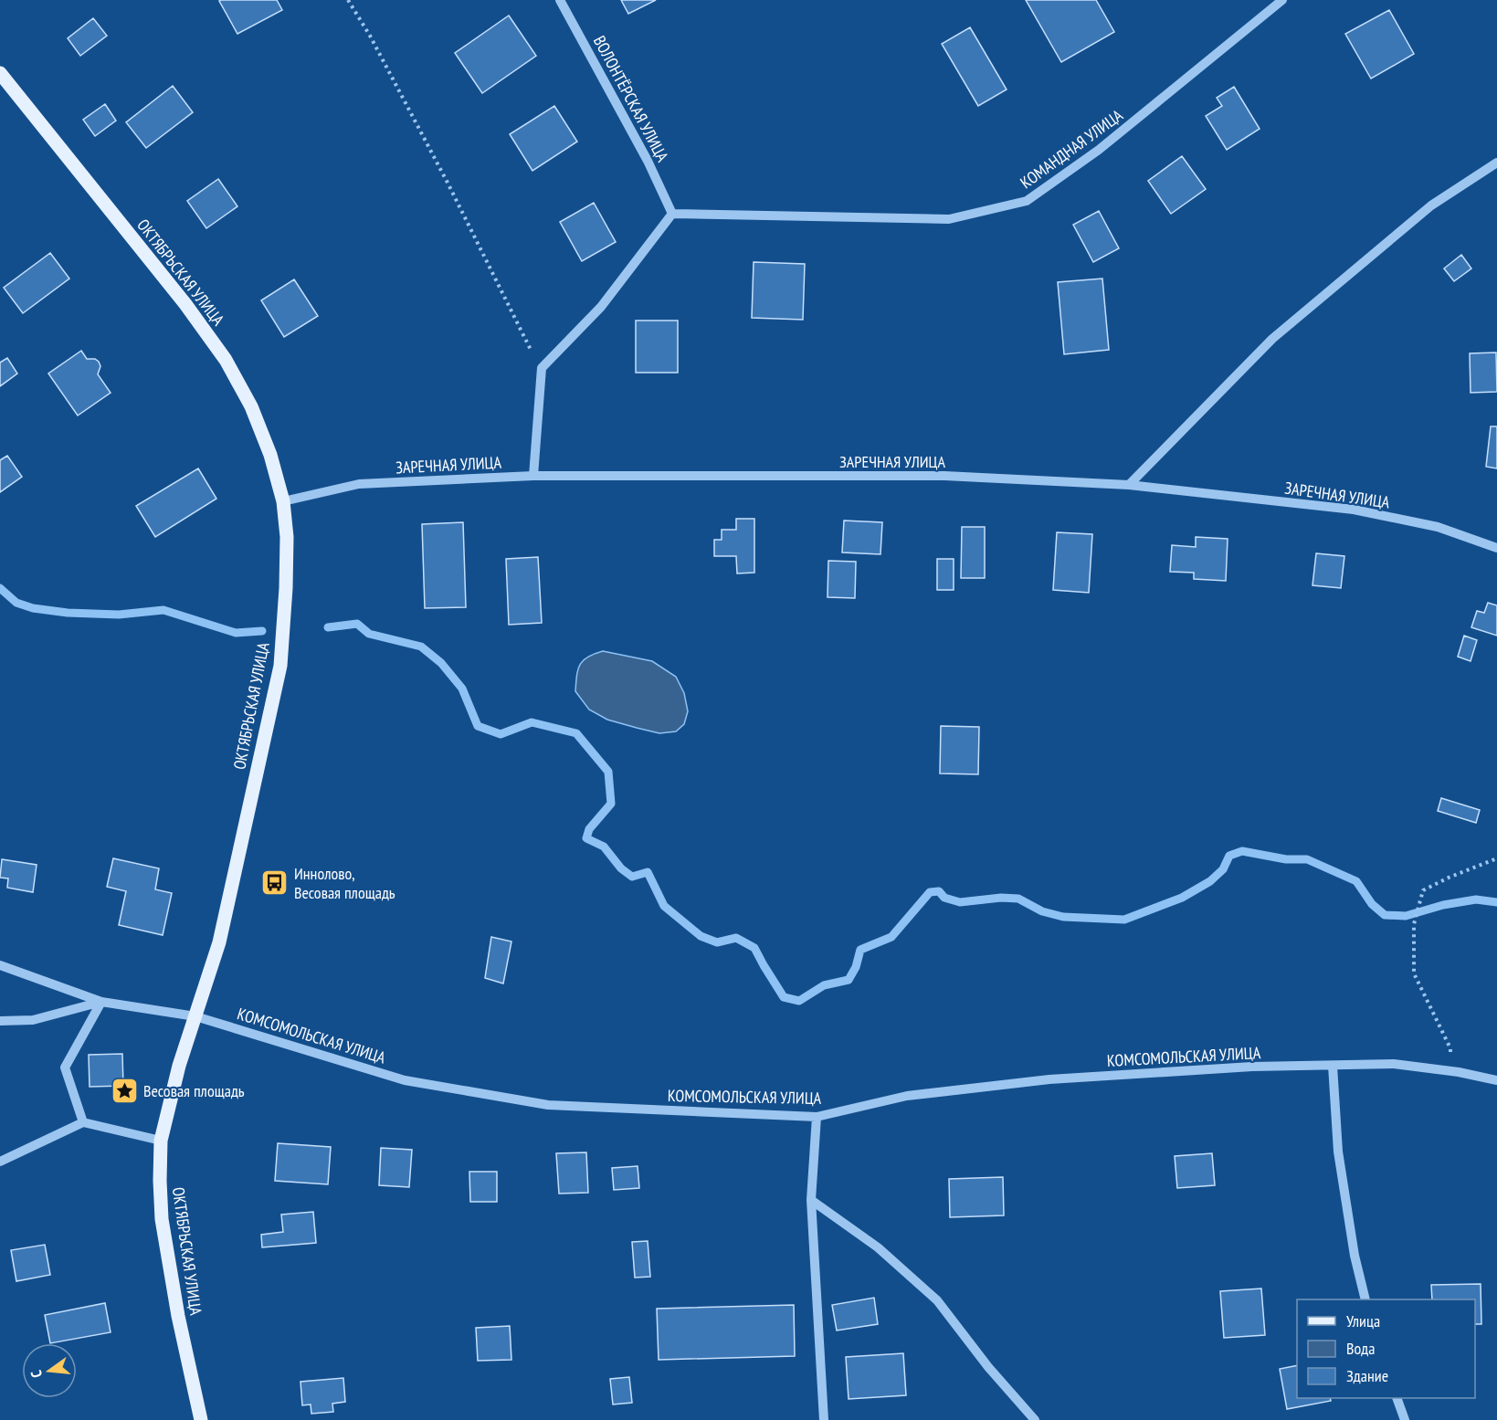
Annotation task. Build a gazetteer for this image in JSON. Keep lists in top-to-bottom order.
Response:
{
  "streets": {
    "main road": ["ОКТЯБРЬСКАЯ УЛИЦА"],
    "street": [
      "ВОЛОНТЁРСКАЯ УЛИЦА",
      "КОМАНДНАЯ УЛИЦА",
      "ЗАРЕЧНАЯ УЛИЦА",
      "КОМСОМОЛЬСКАЯ УЛИЦА"
    ]
  },
  "crossings": [
    ["ВОЛОНТЁРСКАЯ УЛИЦА", "КОМАНДНАЯ УЛИЦА"],
    ["ОКТЯБРЬСКАЯ УЛИЦА", "ЗАРЕЧНАЯ УЛИЦА"],
    ["ОКТЯБРЬСКАЯ УЛИЦА", "КОМСОМОЛЬСКАЯ УЛИЦА"]
  ],
  "places": {
    "bus stop": ["Иннолово, Весовая площадь"],
    "place": ["Весовая площадь"]
  },
  "legend": ["Улица", "Вода", "Здание"],
  "north": "left"
}
